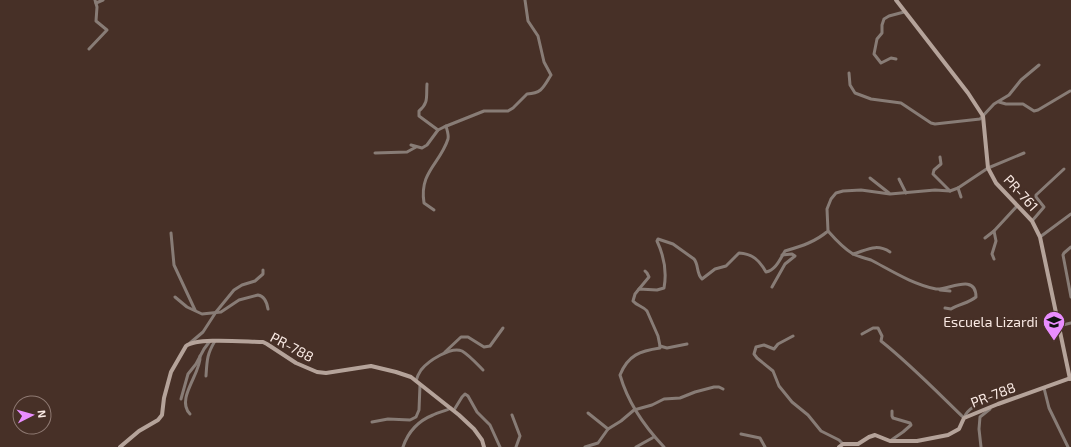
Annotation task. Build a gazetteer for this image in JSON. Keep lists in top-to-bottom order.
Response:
{
  "streets": {
    "street": ["PR-761", "PR-788"]
  },
  "crossings": [
    ["PR-761", "PR-788"]
  ],
  "places": {
    "school or university": ["Escuela Lizardi"]
  },
  "north": "right"
}
